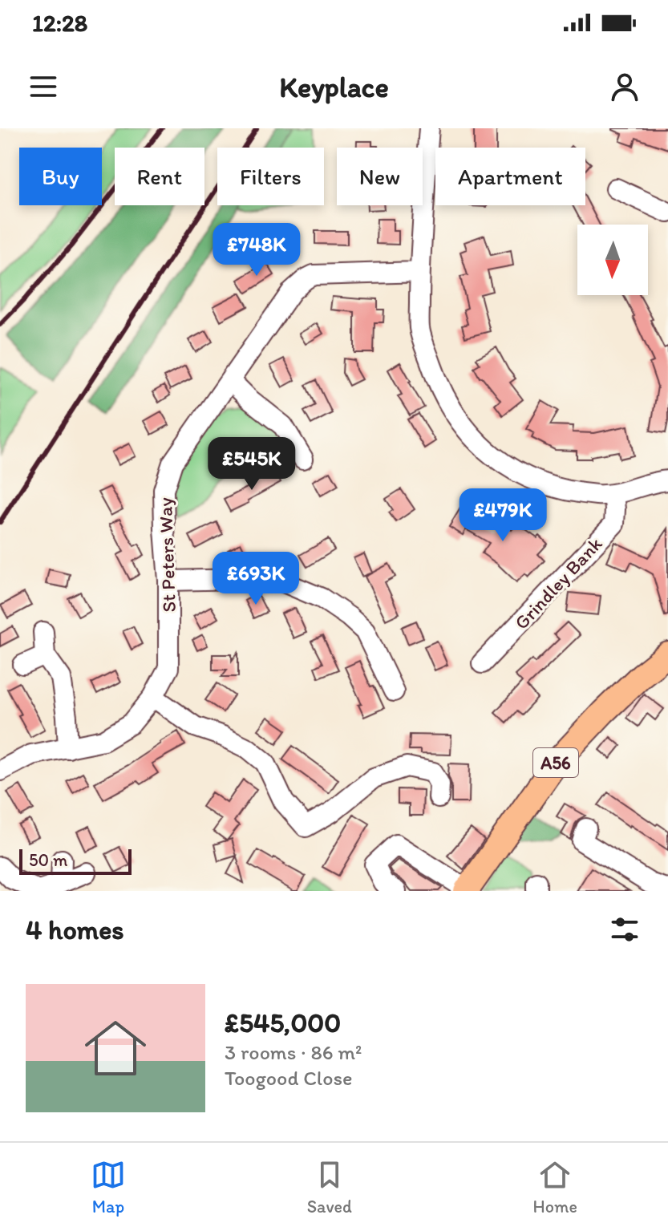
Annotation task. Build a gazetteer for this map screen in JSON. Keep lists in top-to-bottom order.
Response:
{
  "streets": {
    "main road": ["A56"],
    "street": ["St Peters Way", "Grindley Bank"]
  },
  "scale_bar": "50 m",
  "north": "bottom",
  "page": {
    "status": "12:28",
    "header": "Keyplace",
    "chip": [
      "Buy",
      "Rent",
      "Filters",
      "New",
      "Apartment"
    ],
    "price": [
      "£748K",
      "£545K",
      "£479K",
      "£693K"
    ],
    "scale": "50 m",
    "heading": "4 homes",
    "list": [
      {
        "name": "£545,000",
        "note": "3 rooms · 86 m² · Toogood Close"
      }
    ],
    "tabs": ["Map", "Saved", "Home"]
  }
}
